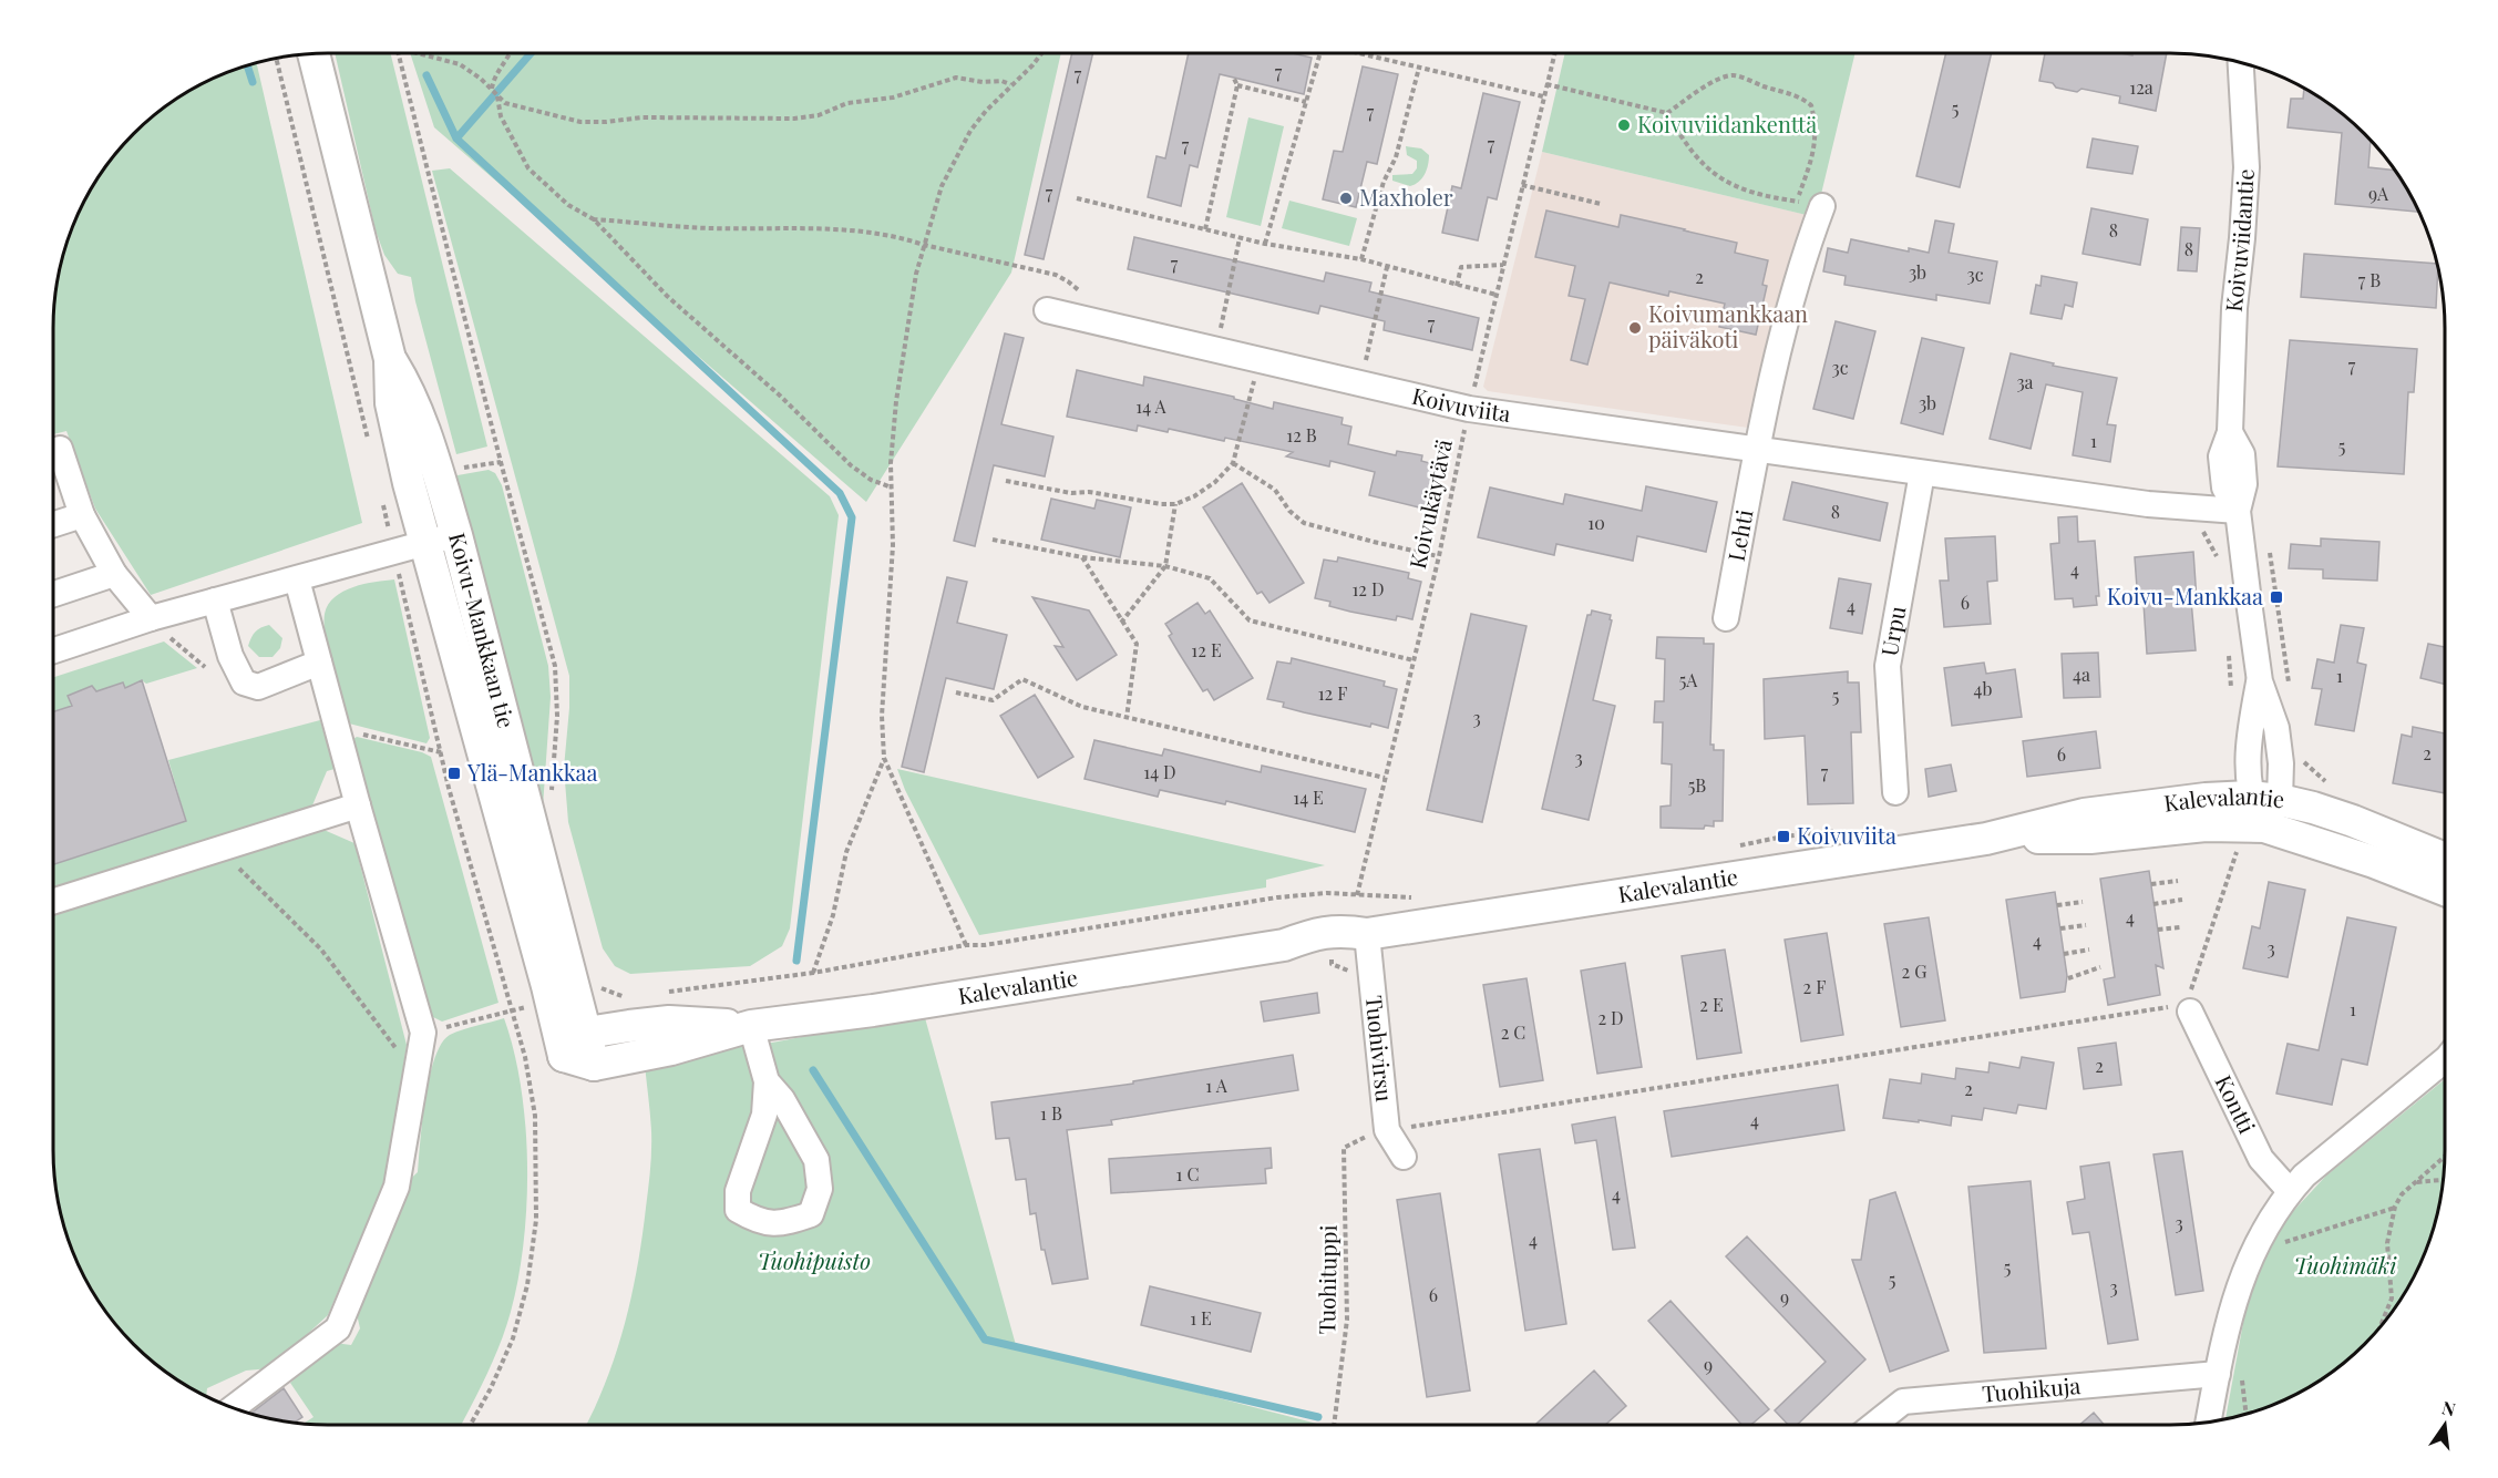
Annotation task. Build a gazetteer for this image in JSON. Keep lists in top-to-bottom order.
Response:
{
  "streets": {
    "main road": ["Koivu-Mankkaan tie", "Kalevalantie"],
    "street": [
      "Koivuviidantie",
      "Koivuviita",
      "Lehti",
      "Urpu",
      "Tuohivirsu",
      "Kontti",
      "Tuohikuja"
    ],
    "path": ["Koivukäytävä", "Tuohituppi"]
  },
  "crossings": [
    ["Koivuviidantie", "Koivuviita"],
    ["Koivuviidantie", "Kalevalantie"],
    ["Koivuviita", "Koivukäytävä"],
    ["Koivuviita", "Lehti"],
    ["Koivuviita", "Urpu"],
    ["Koivu-Mankkaan tie", "Kalevalantie"],
    ["Kalevalantie", "Tuohivirsu"],
    ["Tuohivirsu", "Tuohituppi"]
  ],
  "parks": ["Tuohipuisto", "Tuohimäki"],
  "places": {
    "other": ["Koivuviidankenttä", "Maxholer", "Koivumankkaan päiväkoti"],
    "transit": ["Koivu-Mankkaa", "Ylä-Mankkaa", "Koivuviita"]
  },
  "house_numbers": [
    "7",
    "7",
    "12a",
    "5",
    "7",
    "7",
    "7",
    "7",
    "9A",
    "8",
    "8",
    "7",
    "3b",
    "3c",
    "2",
    "7 B",
    "7",
    "7",
    "3c",
    "3a",
    "3b",
    "14 A",
    "12 B",
    "1",
    "5",
    "8",
    "10",
    "4",
    "12 D",
    "6",
    "4",
    "12 E",
    "4a",
    "1",
    "5A",
    "4b",
    "12 F",
    "5",
    "3",
    "2",
    "6",
    "3",
    "14 D",
    "7",
    "5B",
    "14 E",
    "4",
    "4",
    "3",
    "2 G",
    "2 F",
    "2 E",
    "1",
    "2 D",
    "2 C",
    "2",
    "1 A",
    "2",
    "1 B",
    "4",
    "1 C",
    "4",
    "3",
    "4",
    "5",
    "5",
    "3",
    "6",
    "9",
    "1 E",
    "9"
  ],
  "north": "top"
}
